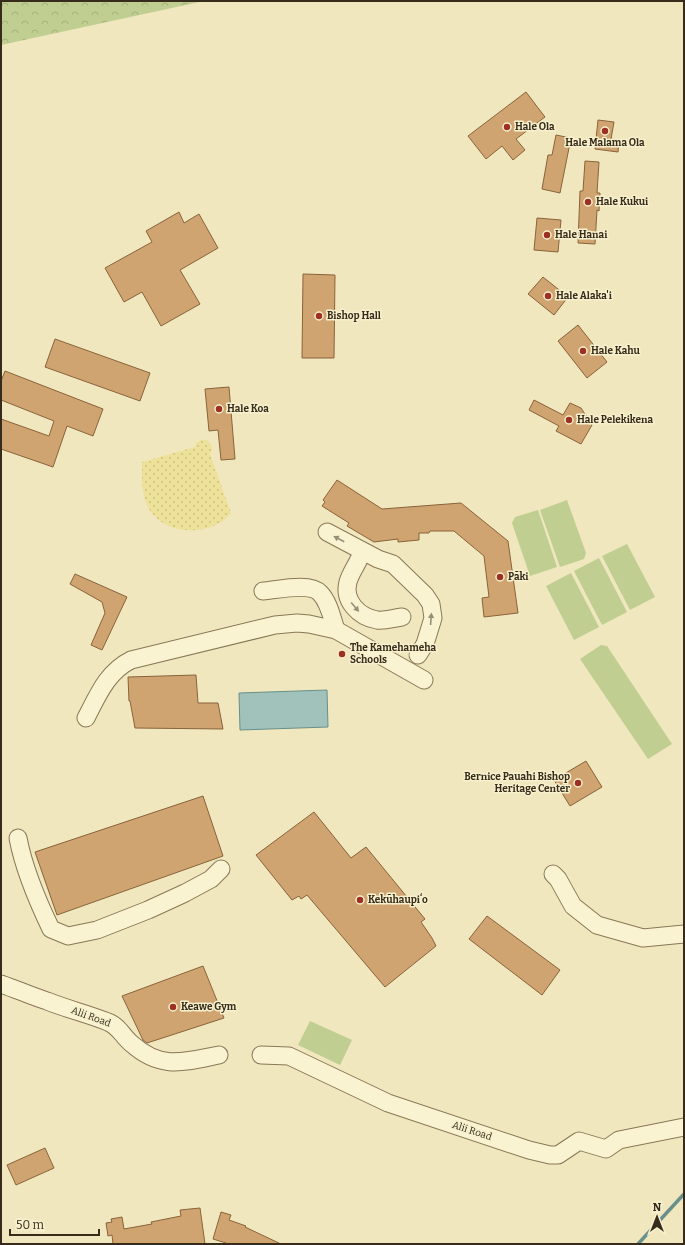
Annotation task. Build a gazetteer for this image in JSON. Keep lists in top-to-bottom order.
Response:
{
  "streets": {
    "street": ["Alii Road"]
  },
  "places": [
    "Hale Ola",
    "Hale Malama Ola",
    "Hale Kukui",
    "Hale Hanai",
    "Hale Alaka'i",
    "Bishop Hall",
    "Hale Kahu",
    "Hale Koa",
    "Hale Pelekikena",
    "Pāki",
    "The Kamehameha Schools",
    "Bernice Pauahi Bishop Heritage Center",
    "Kekūhaupiʻo",
    "Keawe Gym"
  ],
  "scale_bar": "50 m",
  "north": "top"
}
